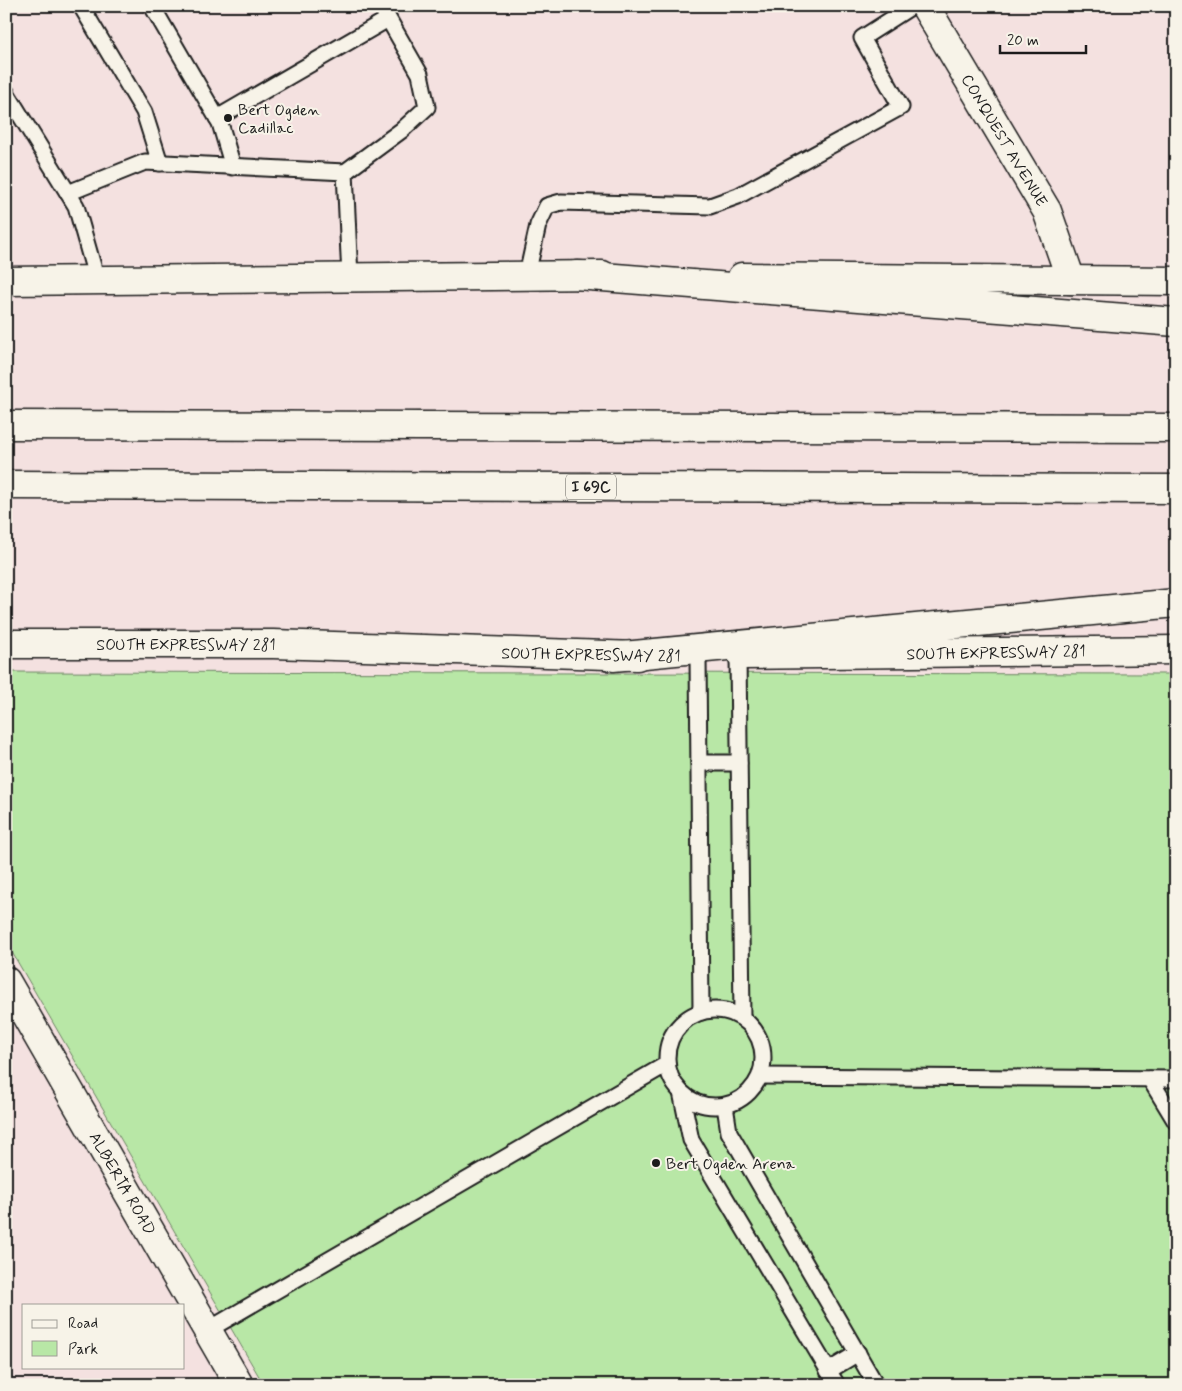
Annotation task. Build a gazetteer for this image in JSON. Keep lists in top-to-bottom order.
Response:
{
  "streets": {
    "main road": [
      "CONQUEST AVENUE",
      "I 69C",
      "SOUTH EXPRESSWAY 281",
      "ALBERTA ROAD"
    ]
  },
  "places": ["Bert Ogden Cadillac", "Bert Ogden Arena"],
  "legend": ["Road", "Park"],
  "scale_bar": "20 m"
}
